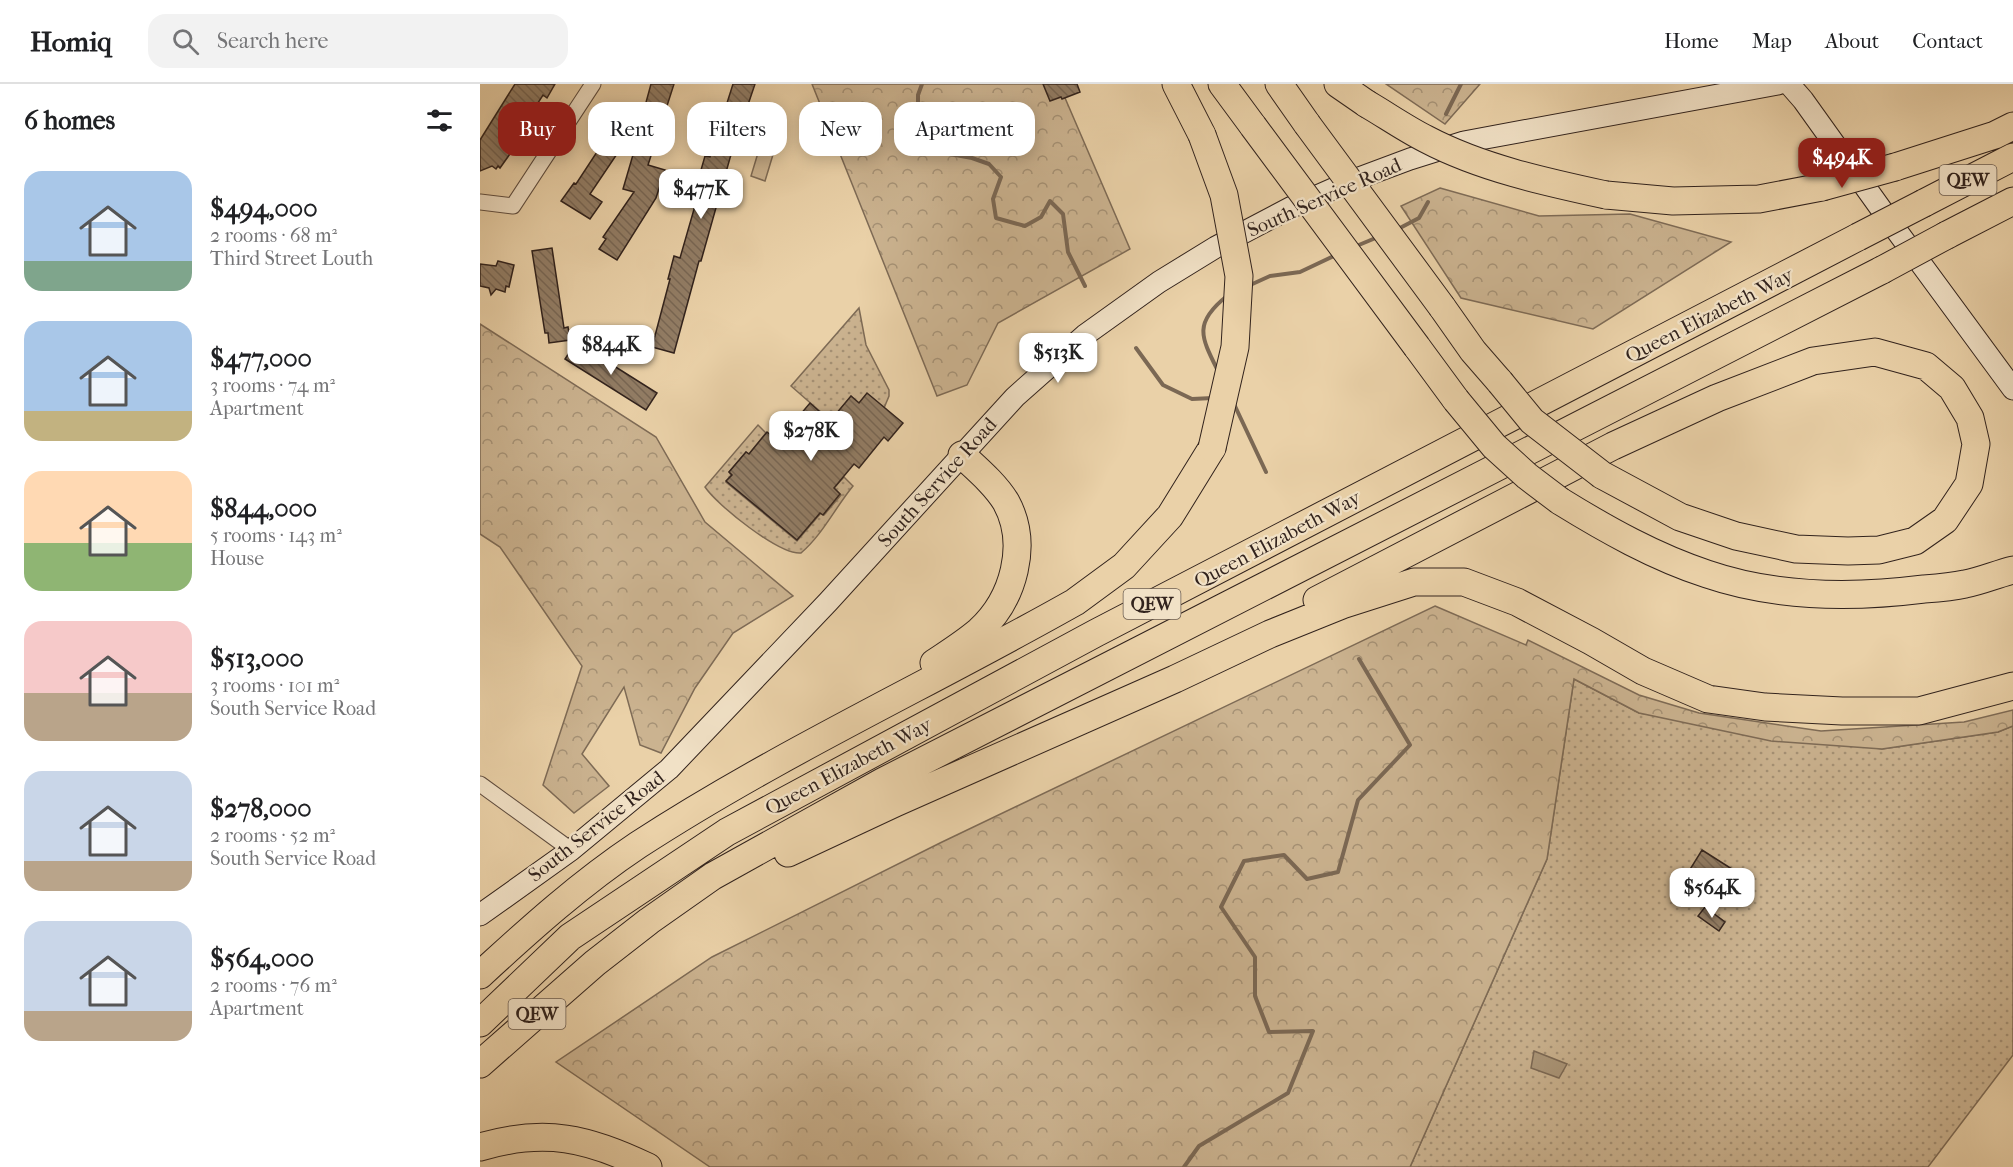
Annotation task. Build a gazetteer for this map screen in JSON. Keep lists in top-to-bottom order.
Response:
{
  "streets": {
    "highway": ["QEW", "Queen Elizabeth Way"],
    "main road": ["South Service Road"]
  },
  "page": {
    "header": "Homiq",
    "search": "Search here",
    "nav": [
      "Home",
      "Map",
      "About",
      "Contact"
    ],
    "heading": "6 homes",
    "chip": [
      "Buy",
      "Rent",
      "Filters",
      "New",
      "Apartment"
    ],
    "price": [
      "$494K",
      "$477K",
      "$844K",
      "$513K",
      "$278K",
      "$564K"
    ],
    "list": [
      {
        "name": "$494,000",
        "note": "2 rooms · 68 m² · Third Street Louth"
      },
      {
        "name": "$477,000",
        "note": "3 rooms · 74 m² · Apartment"
      },
      {
        "name": "$844,000",
        "note": "5 rooms · 143 m² · House"
      },
      {
        "name": "$513,000",
        "note": "3 rooms · 101 m² · South Service Road"
      },
      {
        "name": "$278,000",
        "note": "2 rooms · 52 m² · South Service Road"
      },
      {
        "name": "$564,000",
        "note": "2 rooms · 76 m² · Apartment"
      }
    ]
  }
}
